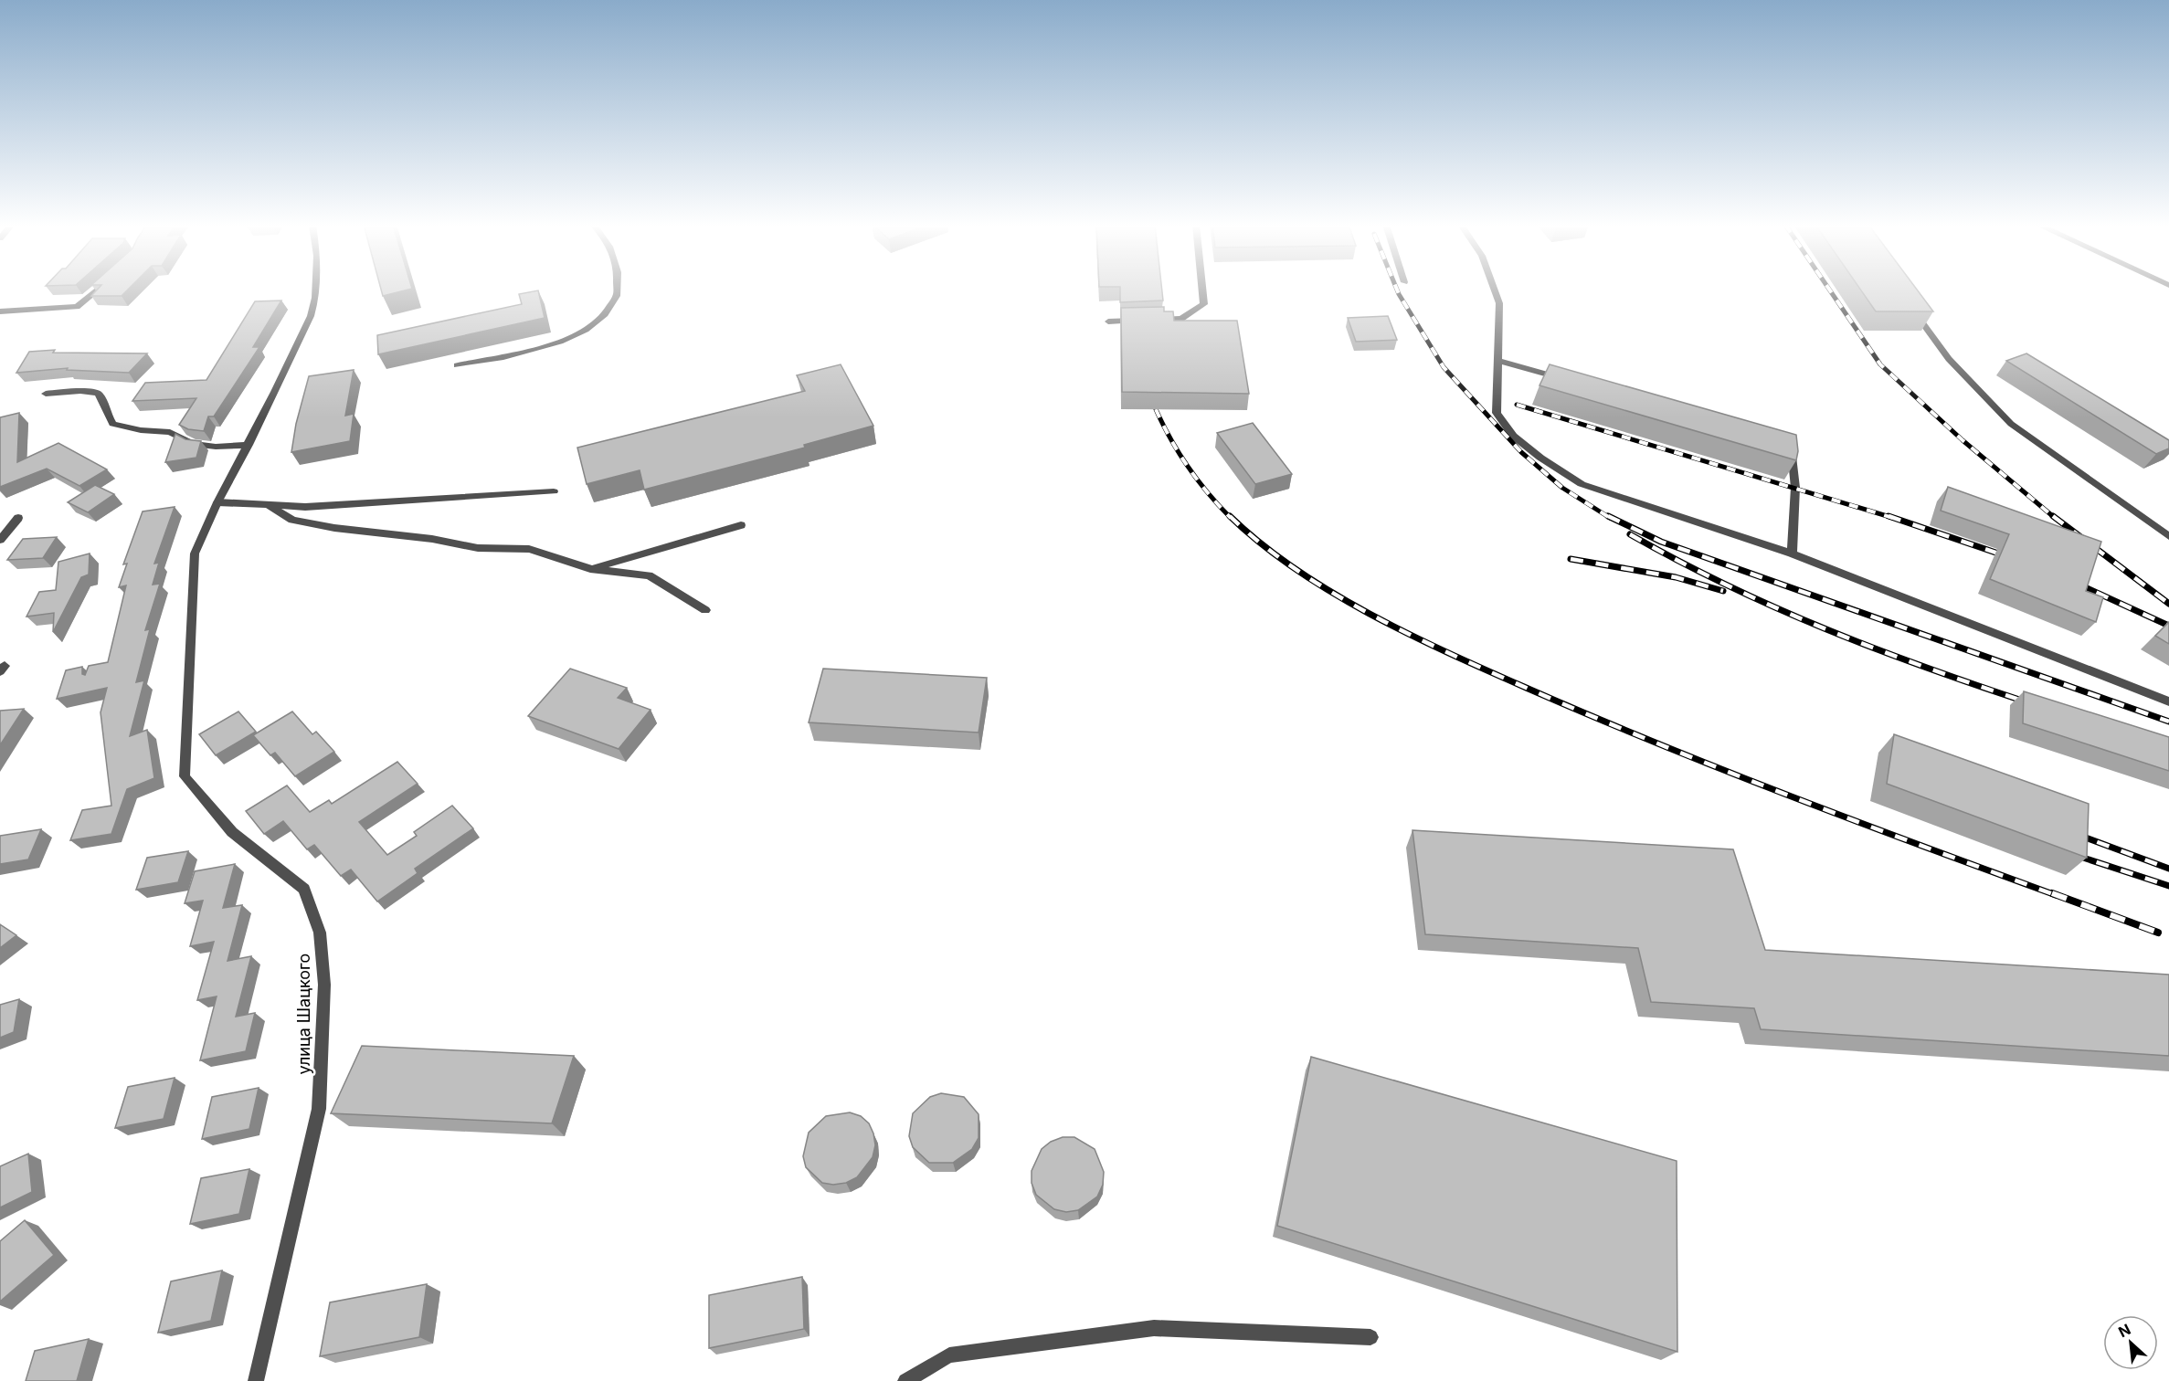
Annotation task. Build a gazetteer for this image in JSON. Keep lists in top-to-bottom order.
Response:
{
  "streets": {
    "street": ["улица Шацкого"]
  },
  "north": "top left"
}
